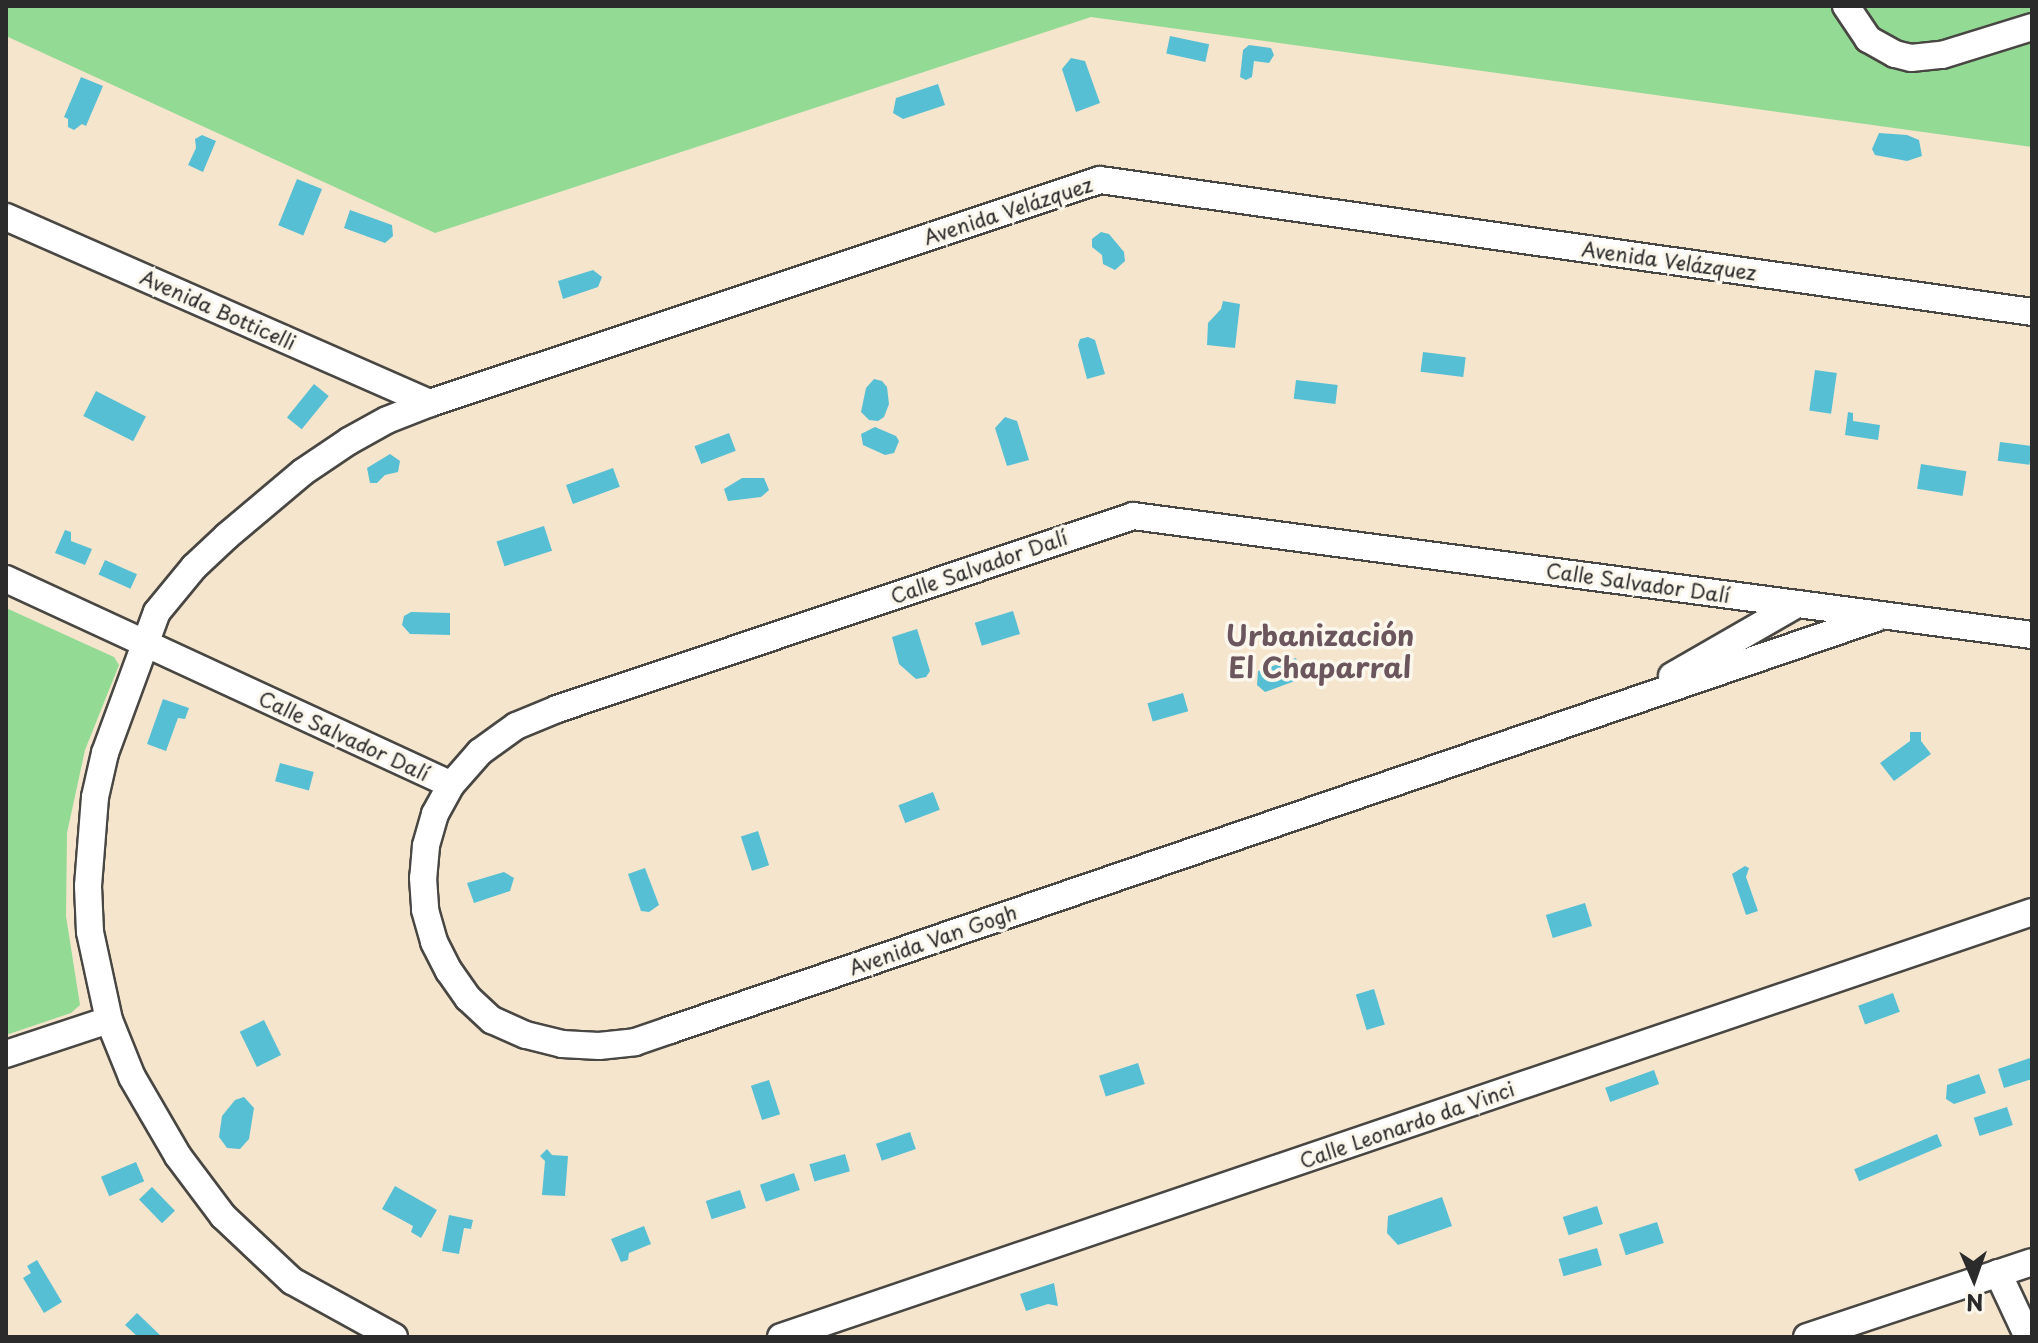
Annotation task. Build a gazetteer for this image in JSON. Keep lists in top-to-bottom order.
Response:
{
  "streets": {
    "street": [
      "Avenida Velázquez",
      "Avenida Botticelli",
      "Calle Salvador Dalí",
      "Avenida Van Gogh",
      "Calle Leonardo da Vinci"
    ]
  },
  "crossings": [
    ["Avenida Velázquez", "Avenida Botticelli"],
    ["Avenida Velázquez", "Calle Salvador Dalí"],
    ["Calle Salvador Dalí", "Avenida Van Gogh"]
  ],
  "districts": ["Urbanización El Chaparral"],
  "north": "bottom"
}
